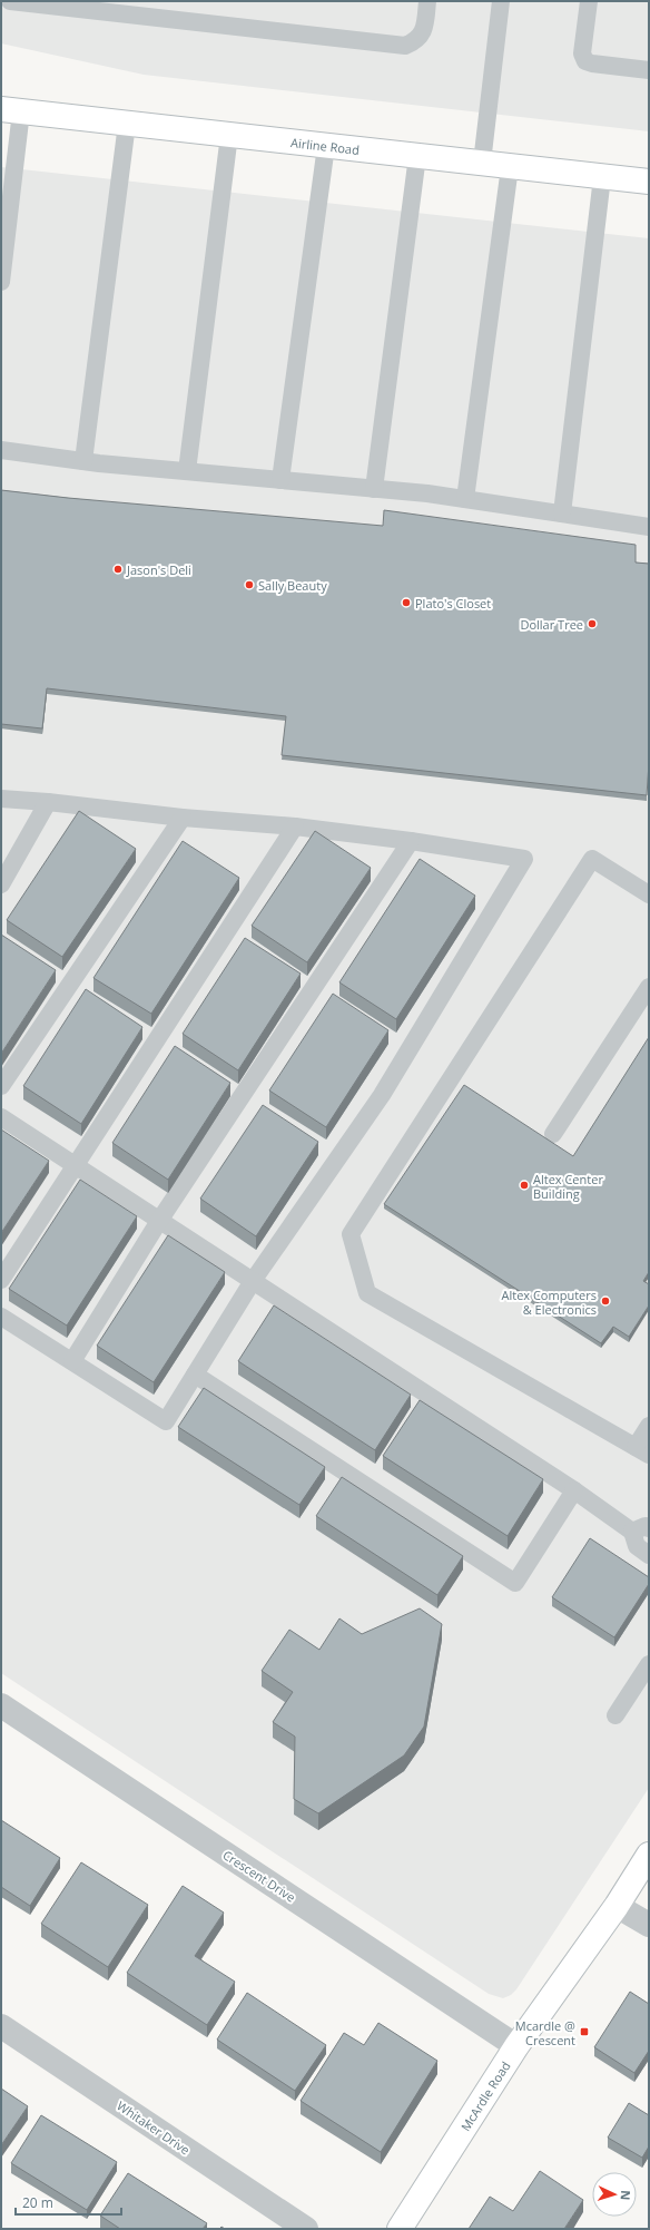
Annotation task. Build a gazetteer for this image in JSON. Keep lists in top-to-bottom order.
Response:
{
  "streets": {
    "main road": ["Airline Road", "McArdle Road"],
    "street": ["Crescent Drive", "Whitaker Drive"]
  },
  "crossings": [
    ["Crescent Drive", "McArdle Road"]
  ],
  "places": {
    "other": [
      "Jason's Deli",
      "Sally Beauty",
      "Plato's Closet",
      "Dollar Tree",
      "Altex Center Building",
      "Altex Computers & Electronics"
    ],
    "transit": ["Mcardle @ Crescent"]
  },
  "scale_bar": "20 m",
  "north": "right"
}
